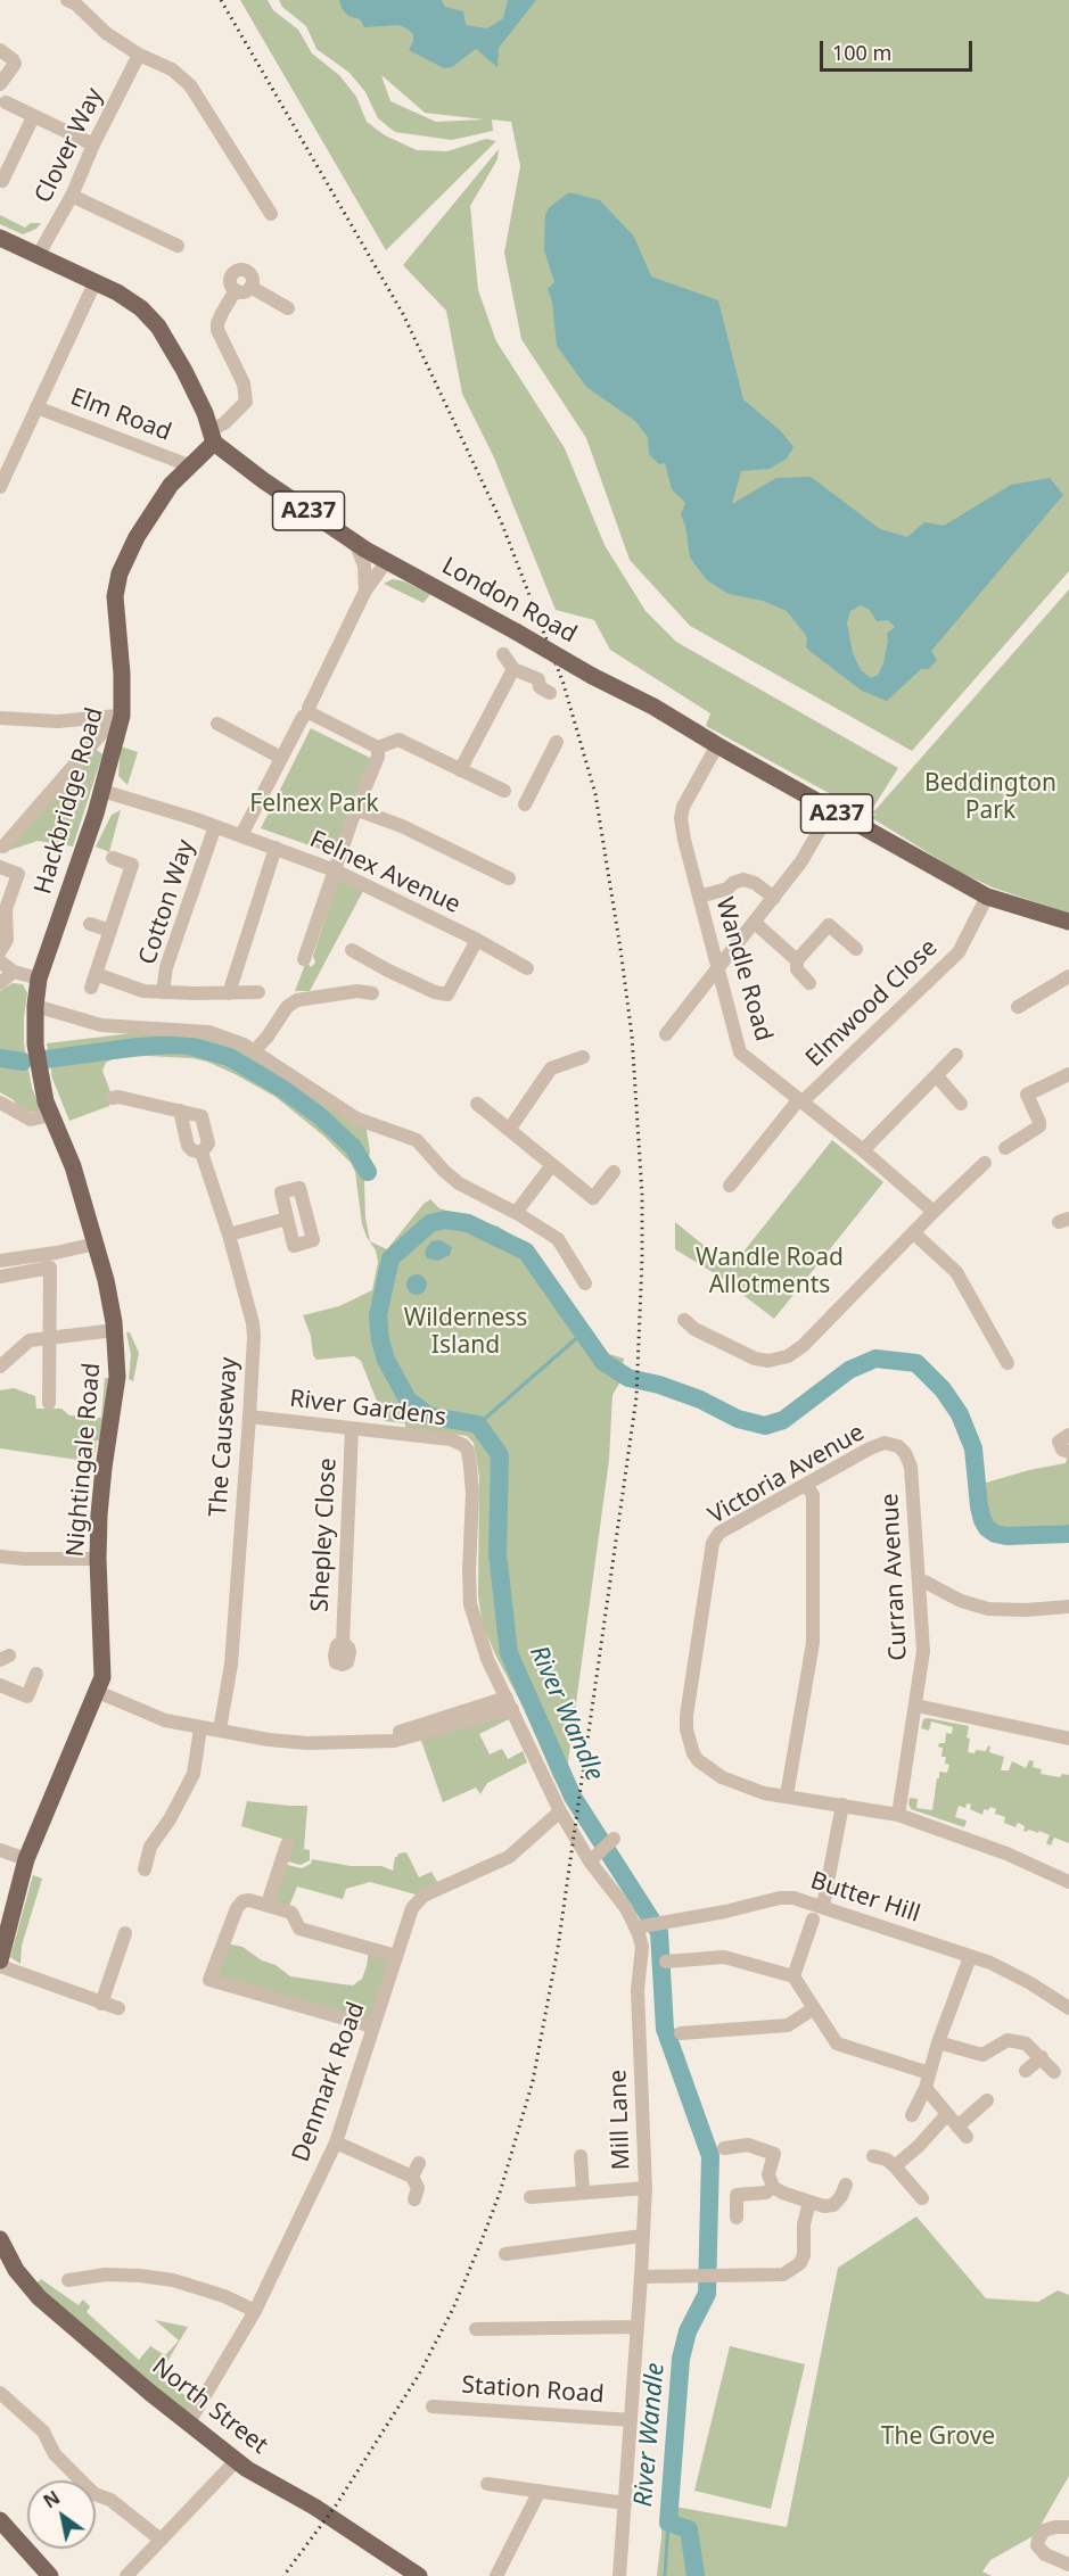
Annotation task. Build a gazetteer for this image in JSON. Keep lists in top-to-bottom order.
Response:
{
  "streets": {
    "main road": [
      "A237",
      "London Road",
      "Hackbridge Road",
      "Nightingale Road",
      "North Street"
    ],
    "street": [
      "Clover Way",
      "Elm Road",
      "Felnex Avenue",
      "Cotton Way",
      "Wandle Road",
      "Elmwood Close",
      "River Gardens",
      "The Causeway",
      "Victoria Avenue",
      "Shepley Close",
      "Curran Avenue",
      "Butter Hill",
      "Denmark Road",
      "Mill Lane",
      "Station Road"
    ]
  },
  "crossings": [
    ["Elm Road", "Hackbridge Road"],
    ["London Road", "Hackbridge Road"],
    ["London Road", "Wandle Road"],
    ["London Road", "Elmwood Close"],
    ["Hackbridge Road", "Felnex Avenue"],
    ["Hackbridge Road", "Nightingale Road"],
    ["Felnex Avenue", "Cotton Way"],
    ["Wandle Road", "Elmwood Close"],
    ["River Gardens", "The Causeway"],
    ["River Gardens", "Shepley Close"],
    ["River Gardens", "Mill Lane"],
    ["Victoria Avenue", "Curran Avenue"],
    ["Butter Hill", "Mill Lane"],
    ["Denmark Road", "Mill Lane"],
    ["Denmark Road", "North Street"],
    ["Mill Lane", "Station Road"]
  ],
  "water": ["River Wandle"],
  "parks": [
    "Beddington Park",
    "Felnex Park",
    "Wandle Road Allotments",
    "Wilderness Island",
    "The Grove"
  ],
  "scale_bar": "100 m",
  "north": "top left"
}
